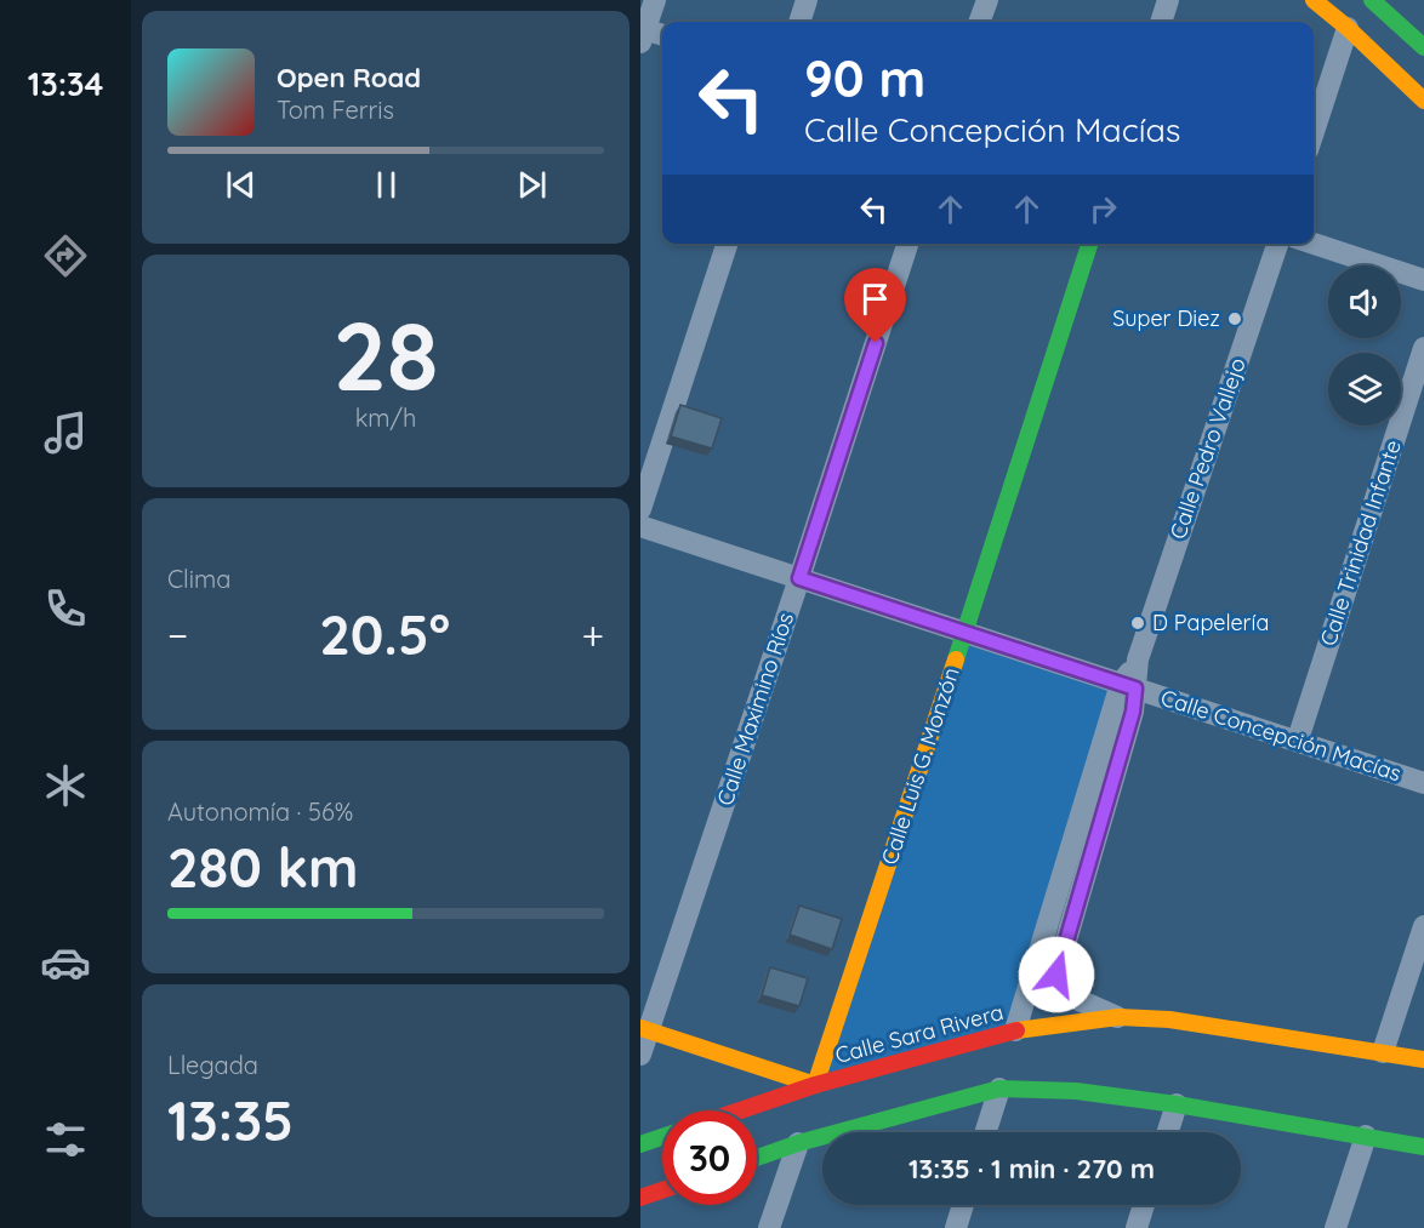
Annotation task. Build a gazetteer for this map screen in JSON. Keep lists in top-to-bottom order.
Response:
{
  "streets": {
    "main road": ["Calle Luis G. Monzón", "Calle Sara Rivera"],
    "street": [
      "Calle Pedro Vallejo",
      "Calle Trinidad Infante",
      "Calle Maximino Ríos",
      "Calle Concepción Macías"
    ]
  },
  "crossings": [
    ["Calle Pedro Vallejo", "Calle Concepción Macías"],
    ["Calle Pedro Vallejo", "Calle Sara Rivera"],
    ["Calle Trinidad Infante", "Calle Concepción Macías"],
    ["Calle Maximino Ríos", "Calle Concepción Macías"],
    ["Calle Concepción Macías", "Calle Luis G. Monzón"],
    ["Calle Luis G. Monzón", "Calle Sara Rivera"]
  ],
  "places": ["Super Diez", "D Papelería"],
  "page": {
    "tabs": "13:34",
    "turn": ["90 m", "Calle Concepción Macías"],
    "song": ["Open Road", "Tom Ferris"],
    "tile": [
      ["28", "km/h"],
      "Clima",
      ["Autonomía · 56%", "280 km"],
      ["Llegada", "13:35"]
    ],
    "heat": ["−", "20.5°", "+"],
    "limit": "30",
    "trip": "13:35 · 1 min · 270 m"
  }
}
